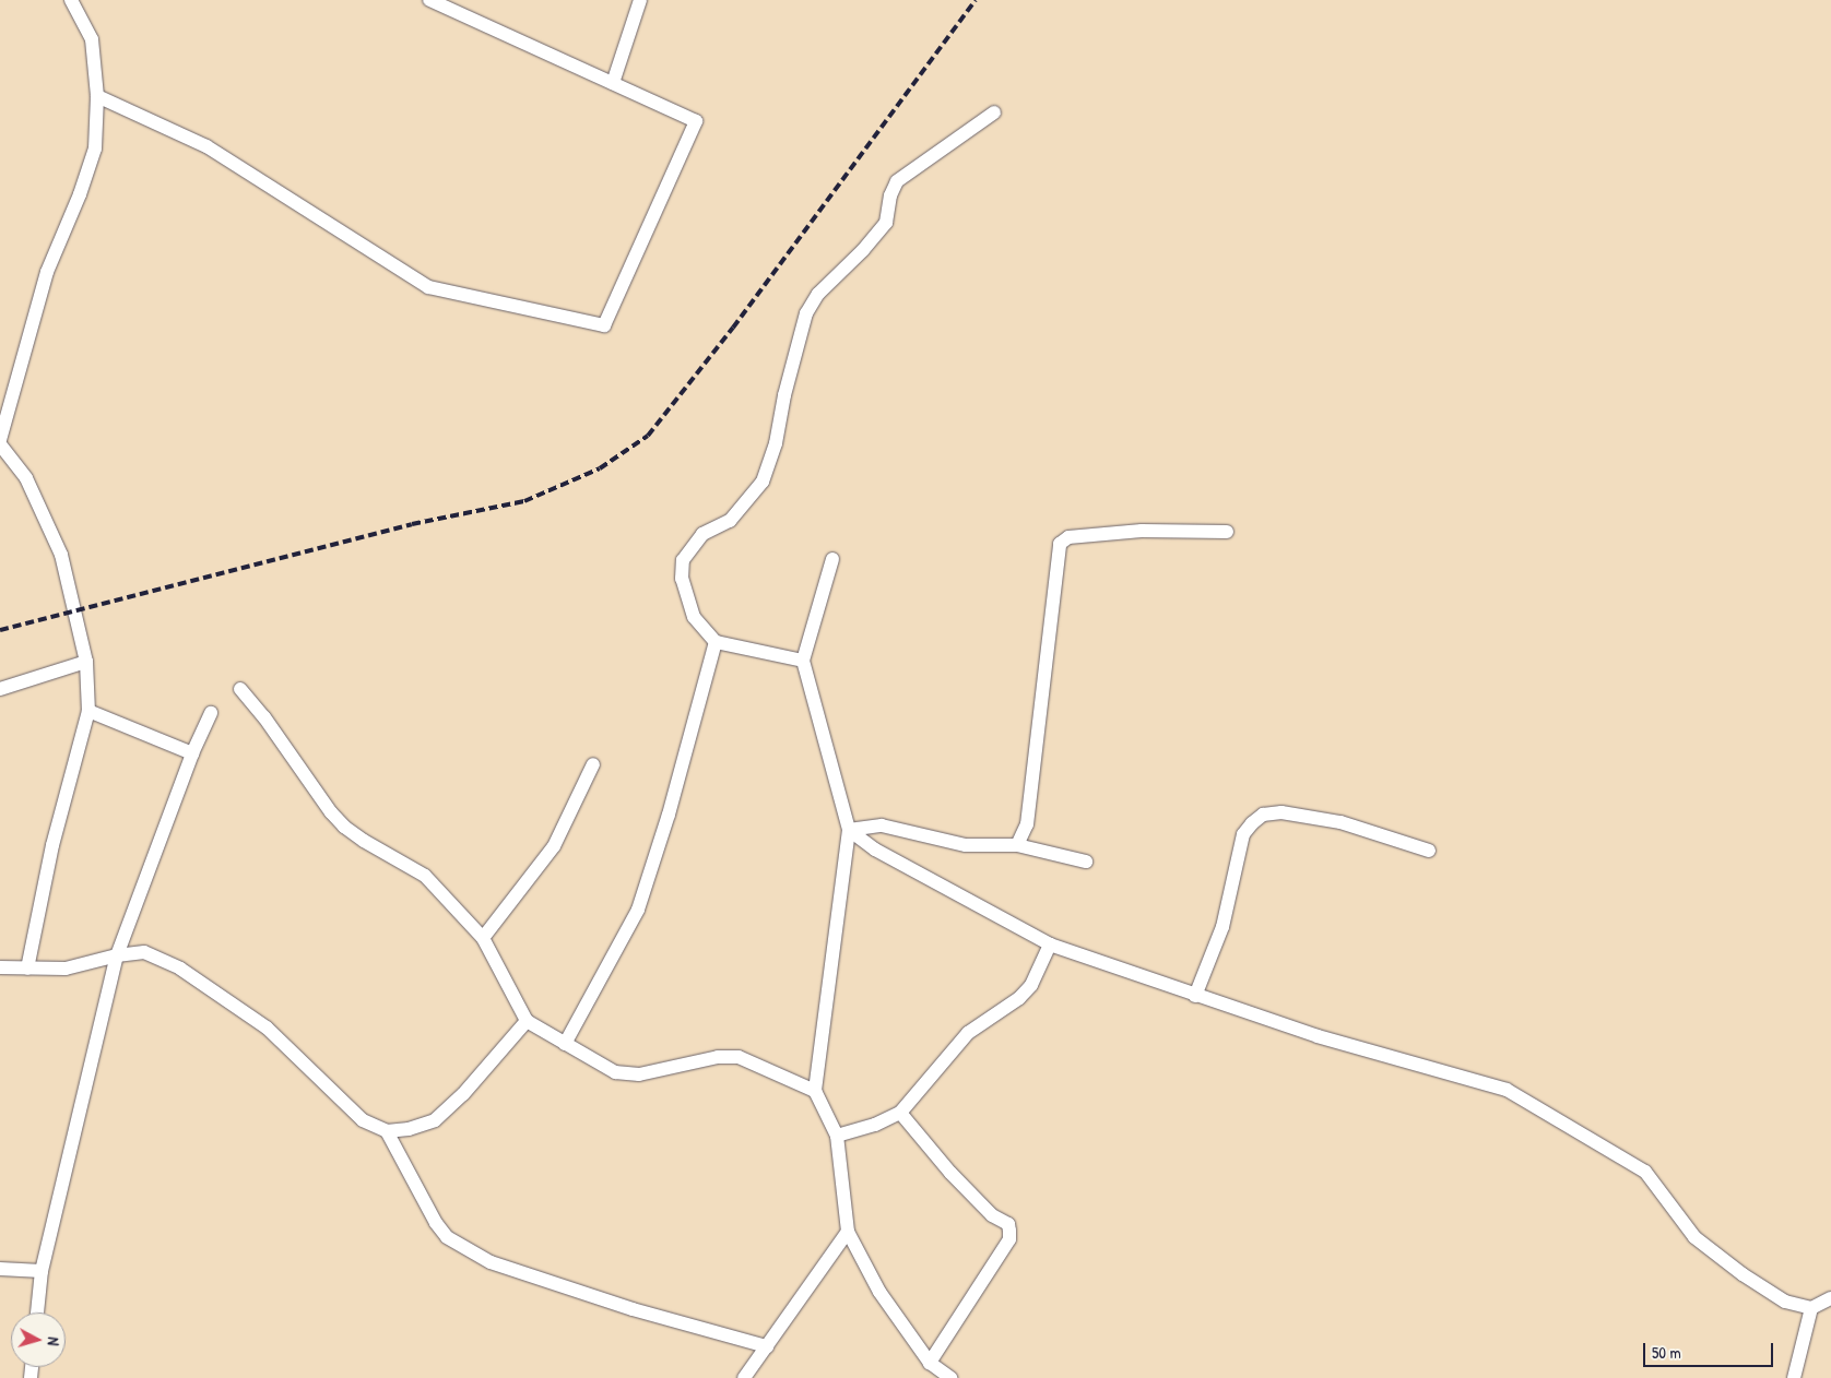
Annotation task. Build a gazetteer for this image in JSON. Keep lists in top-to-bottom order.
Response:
{
  "scale_bar": "50 m",
  "north": "right"
}
